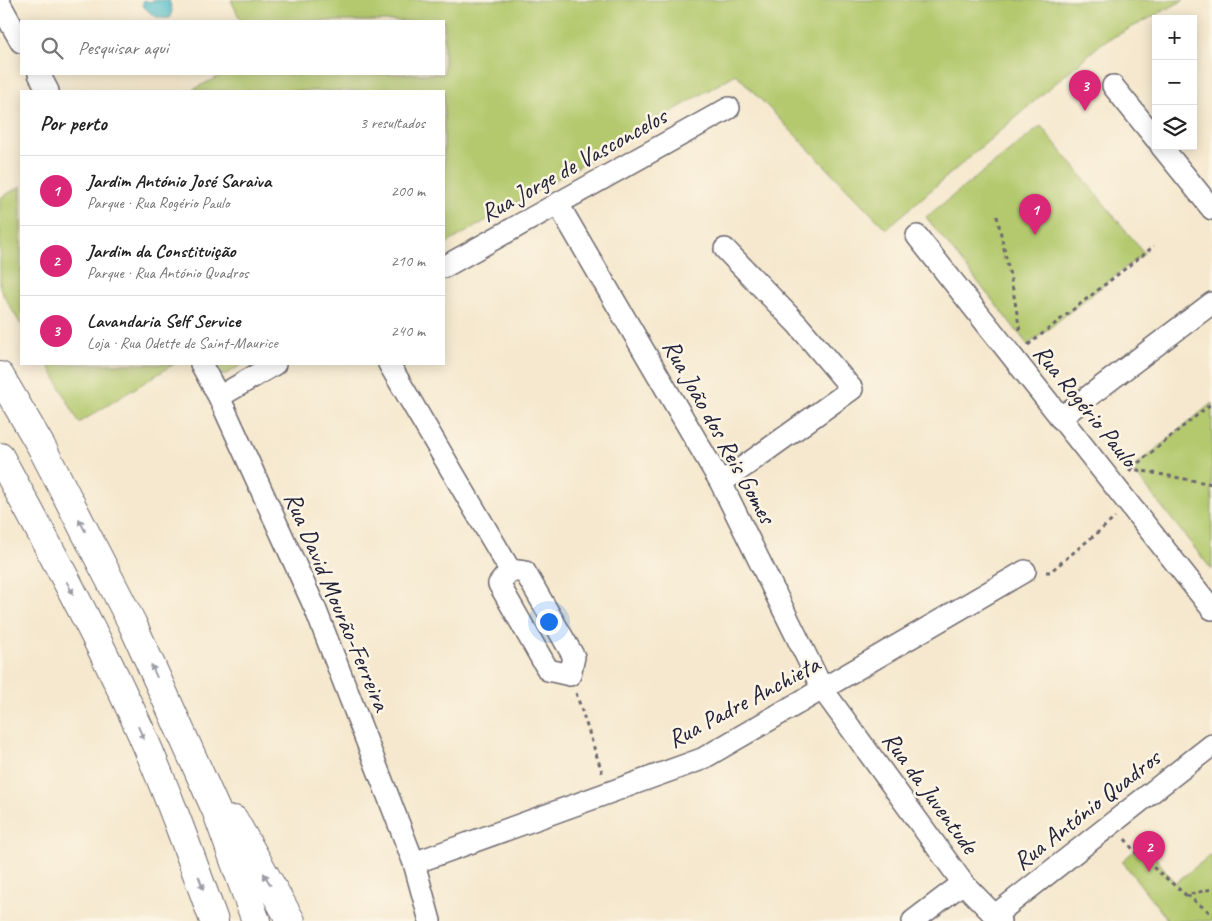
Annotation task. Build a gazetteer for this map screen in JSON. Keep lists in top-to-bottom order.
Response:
{
  "streets": {
    "street": [
      "Rua Jorge de Vasconcelos",
      "Rua Rogério Paulo",
      "Rua João dos Reis Gomes",
      "Rua David Mourão-Ferreira",
      "Rua Padre Anchieta",
      "Rua da Juventude",
      "Rua António Quadros"
    ]
  },
  "crossings": [
    ["Rua Jorge de Vasconcelos", "Rua João dos Reis Gomes"],
    ["Rua João dos Reis Gomes", "Rua Padre Anchieta"],
    ["Rua João dos Reis Gomes", "Rua da Juventude"],
    ["Rua David Mourão-Ferreira", "Rua Padre Anchieta"],
    ["Rua Padre Anchieta", "Rua da Juventude"],
    ["Rua da Juventude", "Rua António Quadros"]
  ],
  "page": {
    "map_buttons": ["+", "−"],
    "search": "Pesquisar aqui",
    "pins": ["3", "1", "2"],
    "heading": ["Por perto", "3 resultados"],
    "list": [
      {
        "mark": "1",
        "name": "Jardim António José Saraiva",
        "note": "Parque · Rua Rogério Paulo",
        "value": "200 m"
      },
      {
        "mark": "2",
        "name": "Jardim da Constituição",
        "note": "Parque · Rua António Quadros",
        "value": "210 m"
      },
      {
        "mark": "3",
        "name": "Lavandaria Self Service",
        "note": "Loja · Rua Odette de Saint-Maurice",
        "value": "240 m"
      }
    ]
  }
}
